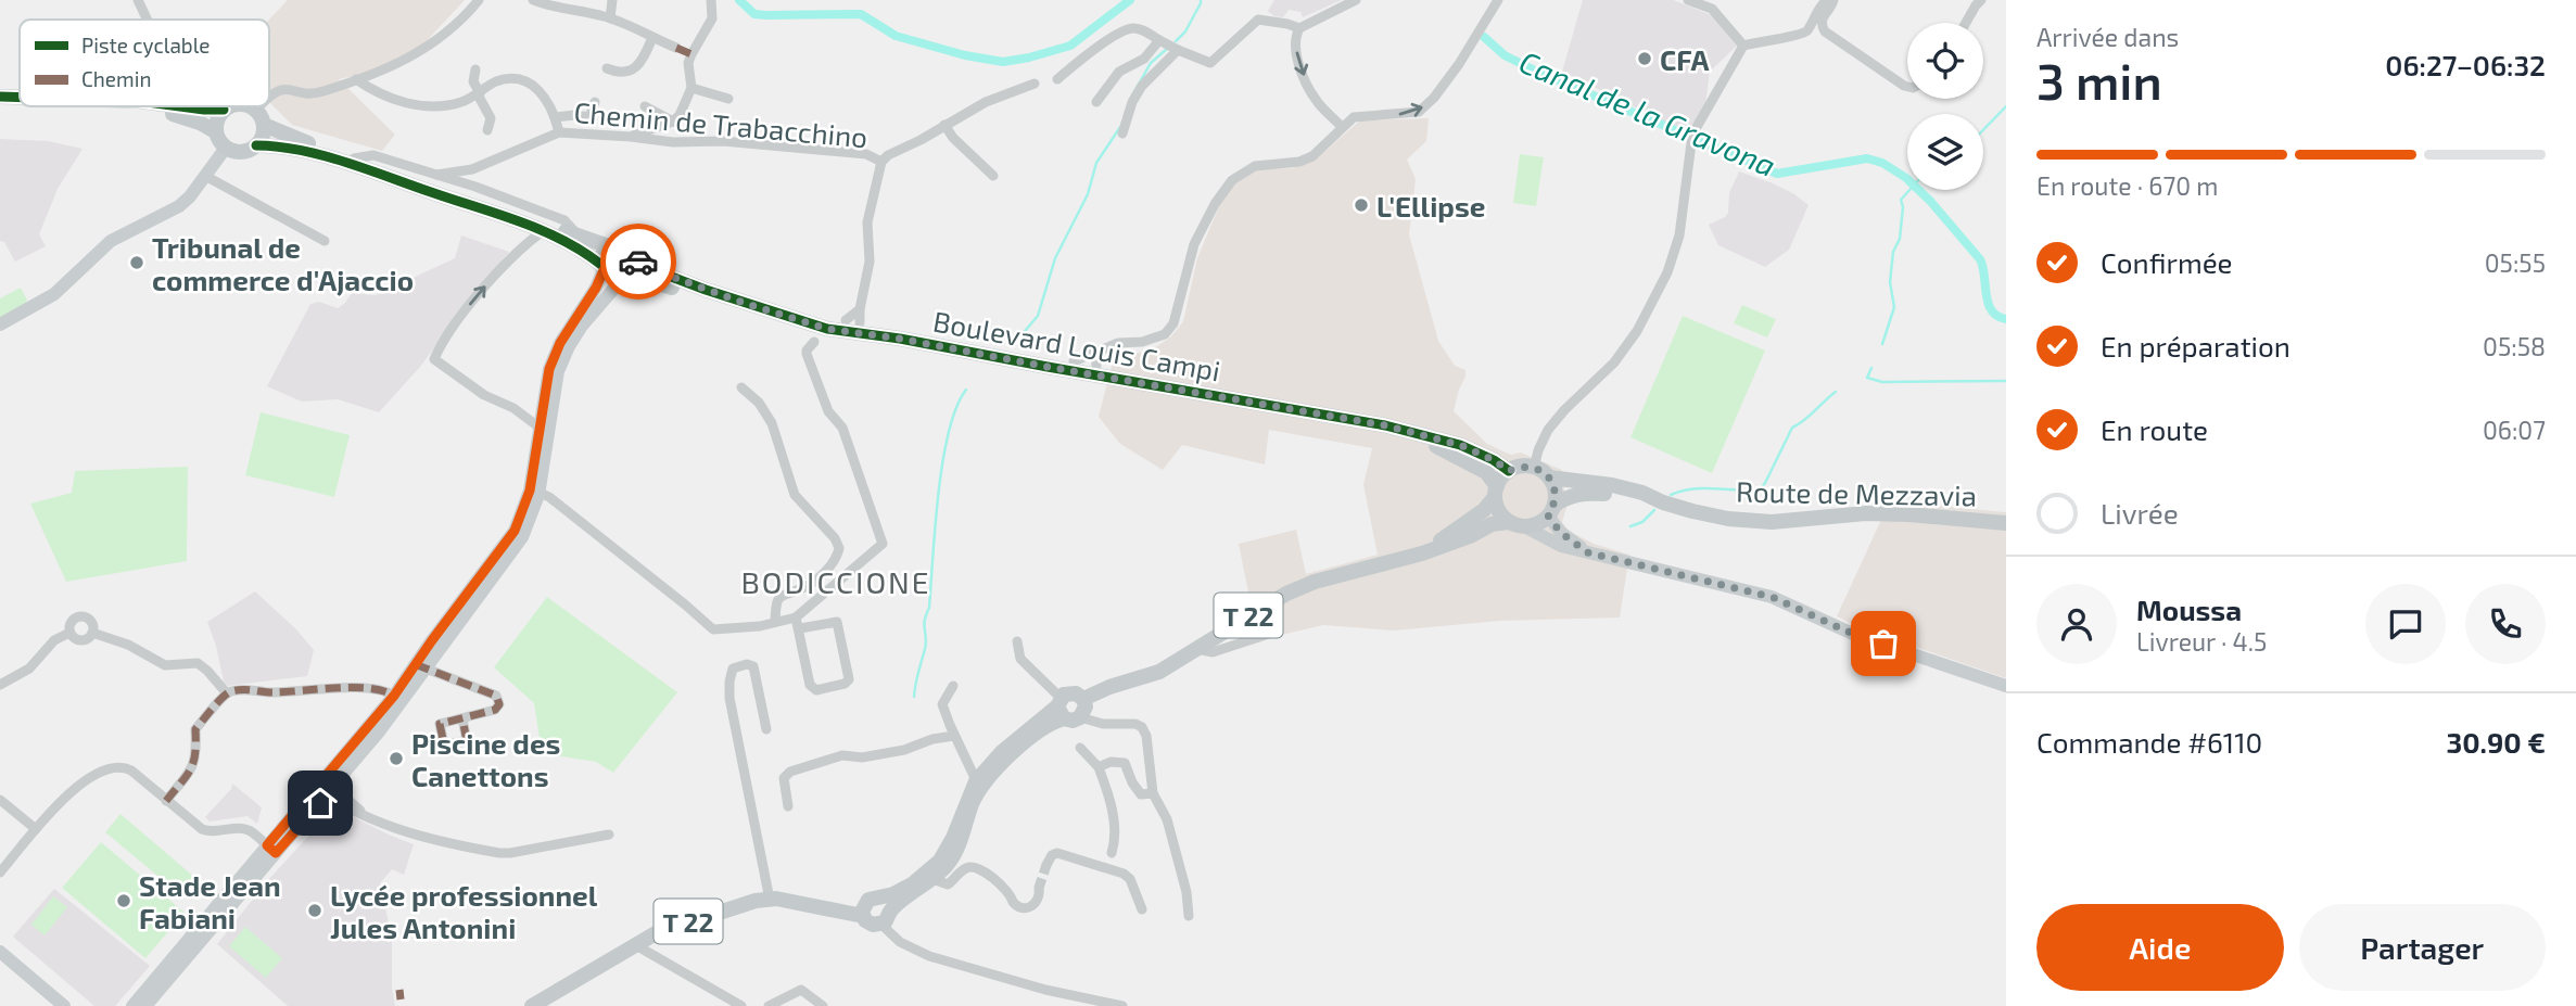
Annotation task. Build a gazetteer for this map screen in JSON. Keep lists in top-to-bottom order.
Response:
{
  "streets": {
    "main road": ["Boulevard Louis Campi", "Route de Mezzavia", "T 22"],
    "street": ["Chemin de Trabacchino"]
  },
  "crossings": [
    ["Boulevard Louis Campi", "Route de Mezzavia"],
    ["Boulevard Louis Campi", "T 22"],
    ["Route de Mezzavia", "T 22"]
  ],
  "districts": ["BODICCIONE"],
  "water": ["Canal de la Gravona"],
  "places": [
    "CFA",
    "L'Ellipse",
    "Tribunal de commerce d'Ajaccio",
    "Piscine des Canettons",
    "Stade Jean Fabiani",
    "Lycée professionnel Jules Antonini"
  ],
  "legend": ["Piste cyclable", "Chemin"],
  "page": {
    "heading": ["3 min", "Arrivée dans", "06:27–06:32"],
    "panel": [
      "Moussa",
      "Livreur · 4.5",
      "Commande #6110",
      "30.90 €"
    ],
    "bar": "En route · 670 m",
    "list": [
      ["Confirmée", "05:55"],
      ["En préparation", "05:58"],
      ["En route", "06:07"],
      "Livrée"
    ],
    "buttons": ["Aide", "Partager"]
  }
}
